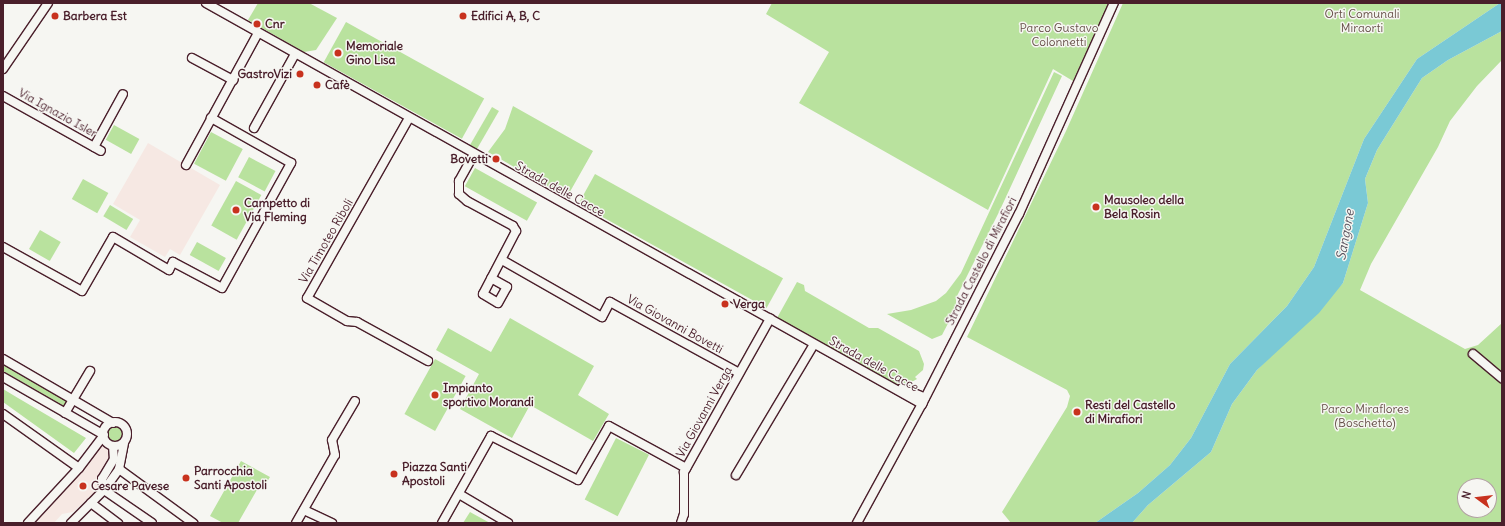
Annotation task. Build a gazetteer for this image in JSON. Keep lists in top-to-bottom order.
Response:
{
  "streets": {
    "street": [
      "Via Ignazio Isler",
      "Strada delle Cacce",
      "Via Timoteo Riboli",
      "Strada Castello di Mirafiori",
      "Via Giovanni Bovetti",
      "Via Giovanni Verga"
    ]
  },
  "crossings": [
    ["Strada delle Cacce", "Via Timoteo Riboli"],
    ["Strada delle Cacce", "Strada Castello di Mirafiori"],
    ["Strada delle Cacce", "Via Giovanni Verga"],
    ["Via Giovanni Bovetti", "Via Giovanni Verga"]
  ],
  "water": ["Sangone"],
  "parks": ["Orti Comunali Miraorti", "Parco Gustavo Colonnetti", "Parco Miraflores (Boschetto)"],
  "places": [
    "Barbera Est",
    "Edifici A, B, C",
    "Cnr",
    "Memoriale Gino Lisa",
    "GastroVizi",
    "Cafè",
    "Bovetti",
    "Mausoleo della Bela Rosin",
    "Campetto di Via Fleming",
    "Verga",
    "Impianto sportivo Morandi",
    "Resti del Castello di Mirafiori",
    "Piazza Santi Apostoli",
    "Parrocchia Santi Apostoli",
    "Cesare Pavese"
  ],
  "north": "left"
}
